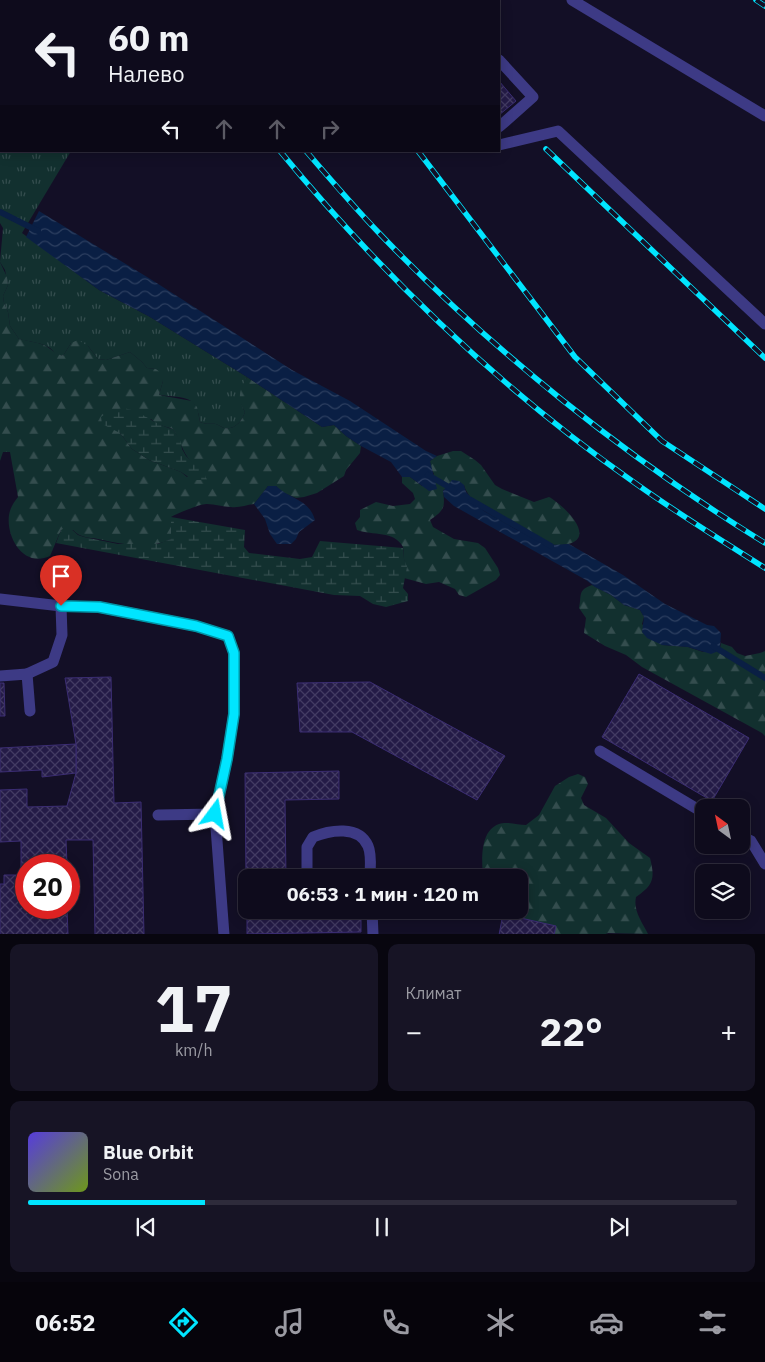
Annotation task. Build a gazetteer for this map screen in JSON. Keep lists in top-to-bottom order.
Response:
{
  "north": "top left",
  "page": {
    "turn": ["60 m", "Налево"],
    "limit": "20",
    "trip": "06:53 · 1 мин · 120 m",
    "tile": [
      ["17", "km/h"],
      "Климат"
    ],
    "heat": ["−", "22°", "+"],
    "song": ["Blue Orbit", "Sona"],
    "tabs": "06:52"
  }
}
